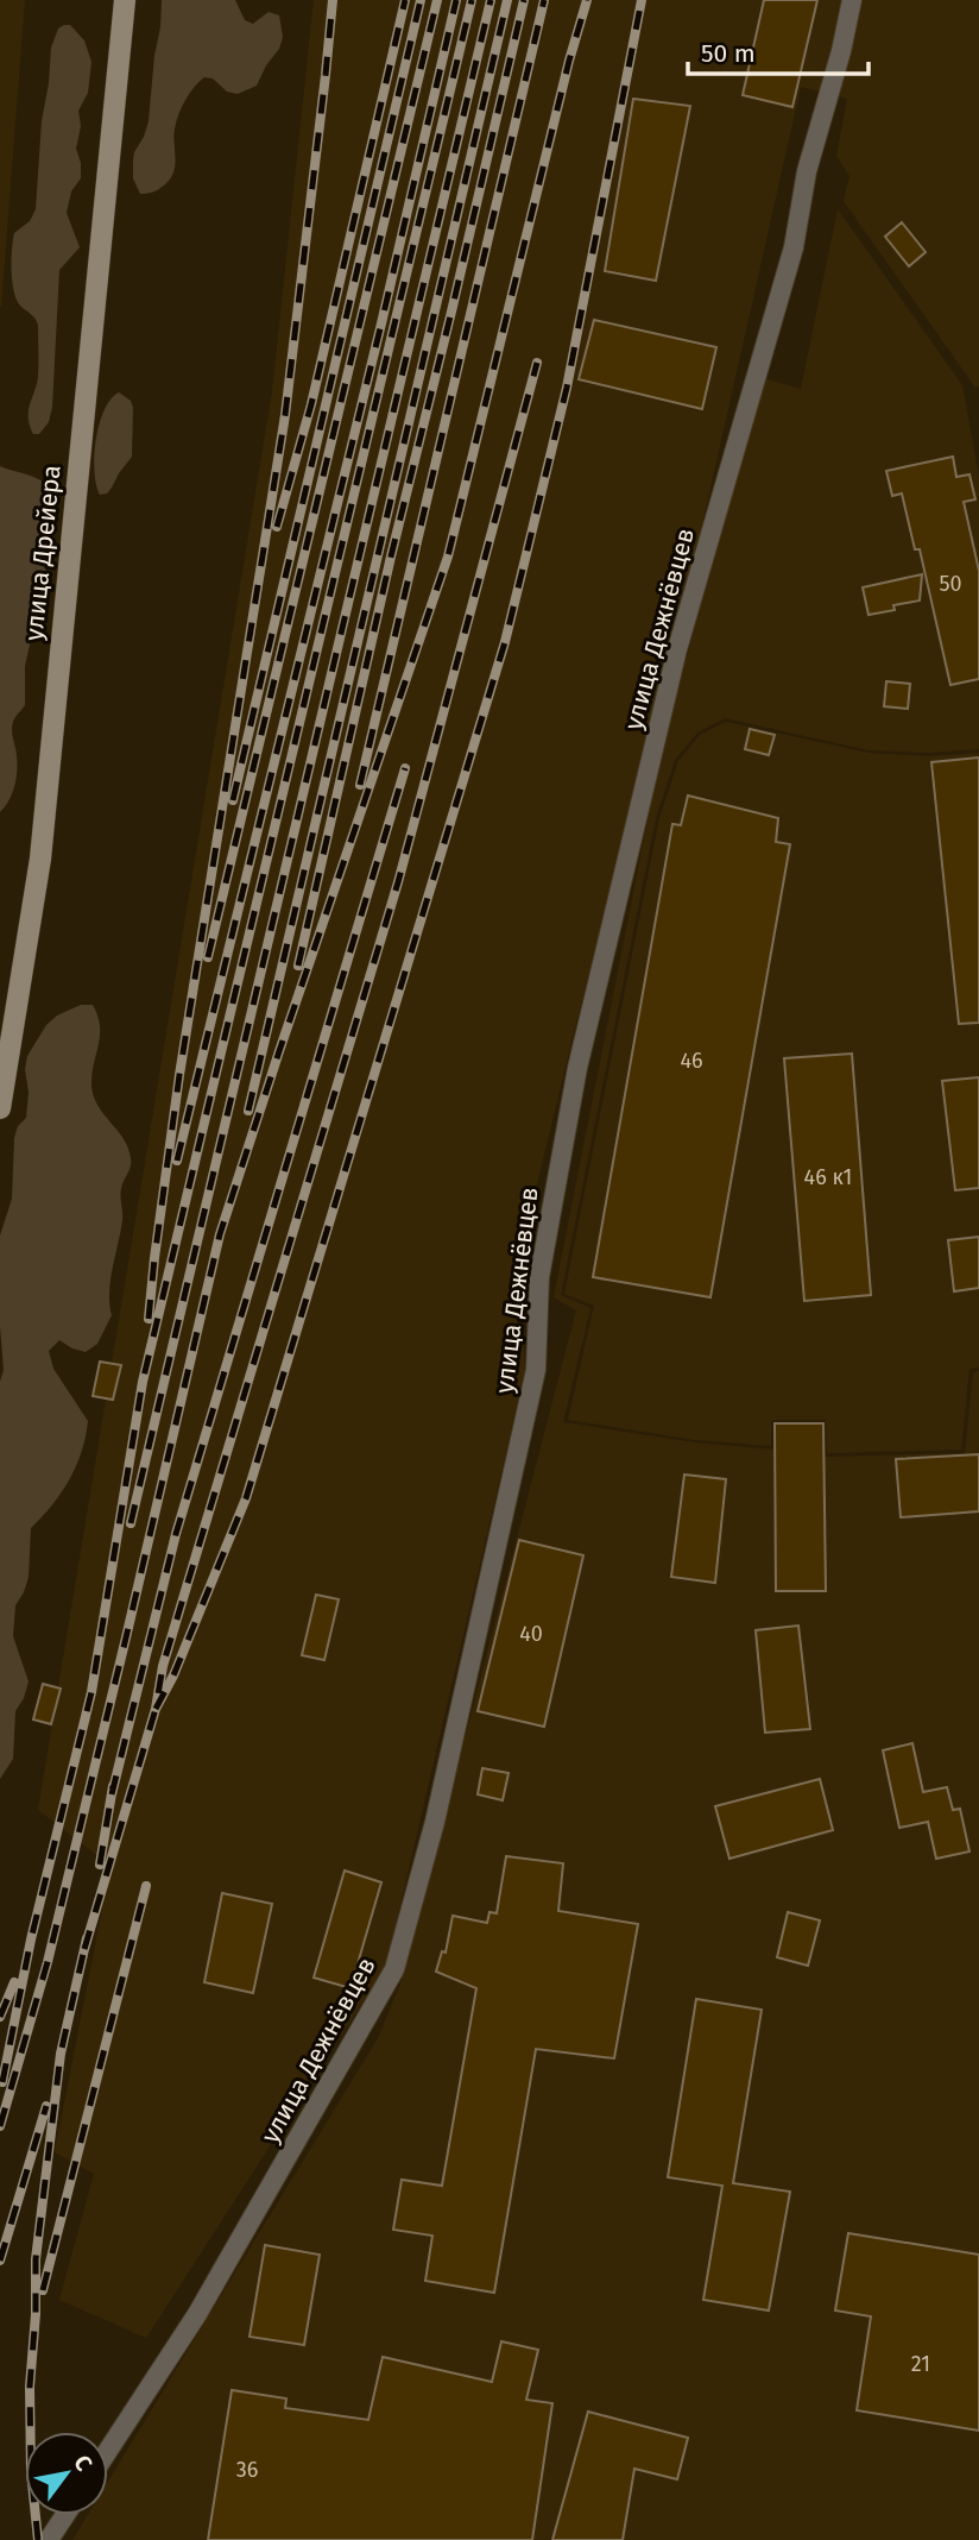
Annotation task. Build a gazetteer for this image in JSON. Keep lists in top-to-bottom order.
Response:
{
  "streets": {
    "main road": ["улица Дрейера"],
    "street": ["улица Дежнёвцев"]
  },
  "house_numbers": [
    "50",
    "46",
    "46 к1",
    "40",
    "21",
    "36"
  ],
  "scale_bar": "50 m",
  "north": "top right"
}
